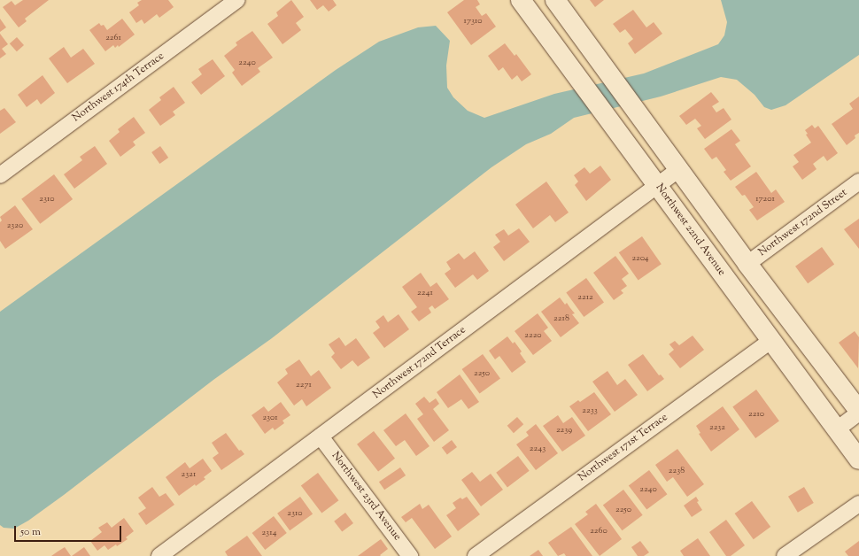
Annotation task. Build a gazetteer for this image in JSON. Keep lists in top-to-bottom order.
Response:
{
  "streets": {
    "main road": ["Northwest 22nd Avenue"],
    "street": [
      "Northwest 174th Terrace",
      "Northwest 172nd Street",
      "Northwest 172nd Terrace",
      "Northwest 171st Terrace",
      "Northwest 23rd Avenue"
    ]
  },
  "crossings": [
    ["Northwest 22nd Avenue", "Northwest 172nd Terrace"],
    ["Northwest 22nd Avenue", "Northwest 171st Terrace"],
    ["Northwest 172nd Terrace", "Northwest 23rd Avenue"]
  ],
  "house_numbers": [
    "17310",
    "2261",
    "2240",
    "2310",
    "17201",
    "2320",
    "2204",
    "2241",
    "2212",
    "2218",
    "2220",
    "2250",
    "2271",
    "2233",
    "2210",
    "2301",
    "2232",
    "2239",
    "2243",
    "2238",
    "2321",
    "2240",
    "2250",
    "2310",
    "2260",
    "2314"
  ],
  "scale_bar": "50 m"
}
